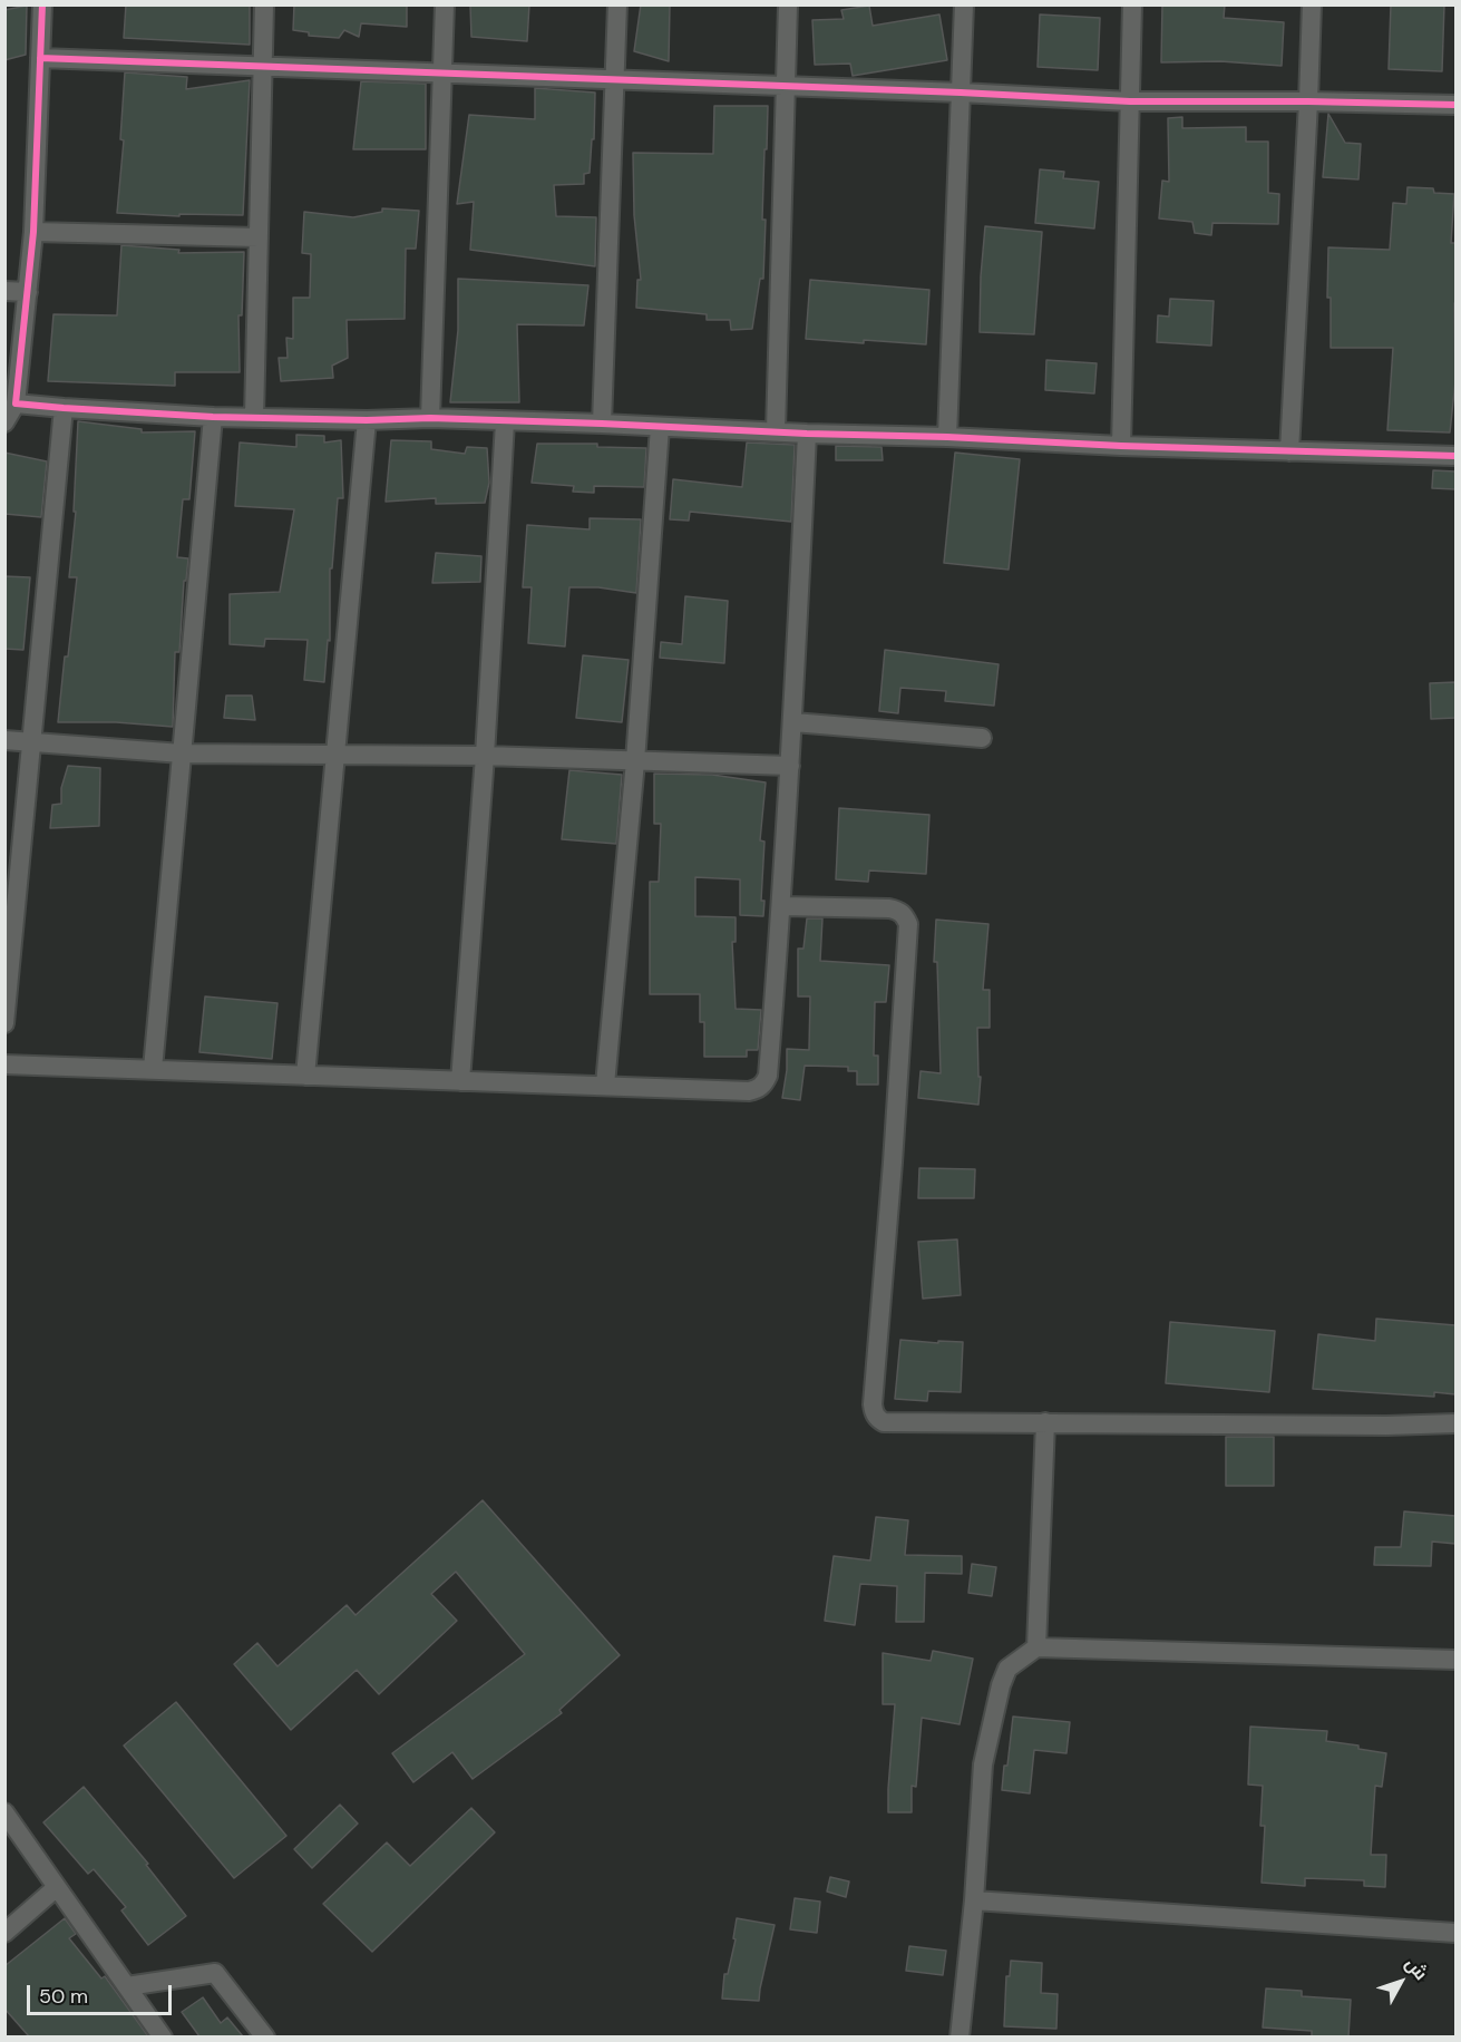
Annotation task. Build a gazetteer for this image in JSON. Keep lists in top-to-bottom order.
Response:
{
  "scale_bar": "50 m",
  "north": "top right"
}
